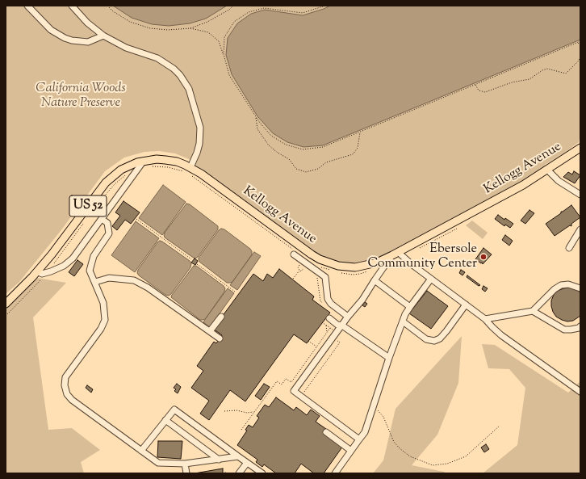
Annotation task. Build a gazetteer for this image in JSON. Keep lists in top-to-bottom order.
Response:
{
  "streets": {
    "main road": ["Kellogg Avenue", "US 52"]
  },
  "parks": ["California Woods Nature Preserve"],
  "places": ["Ebersole Community Center"]
}
